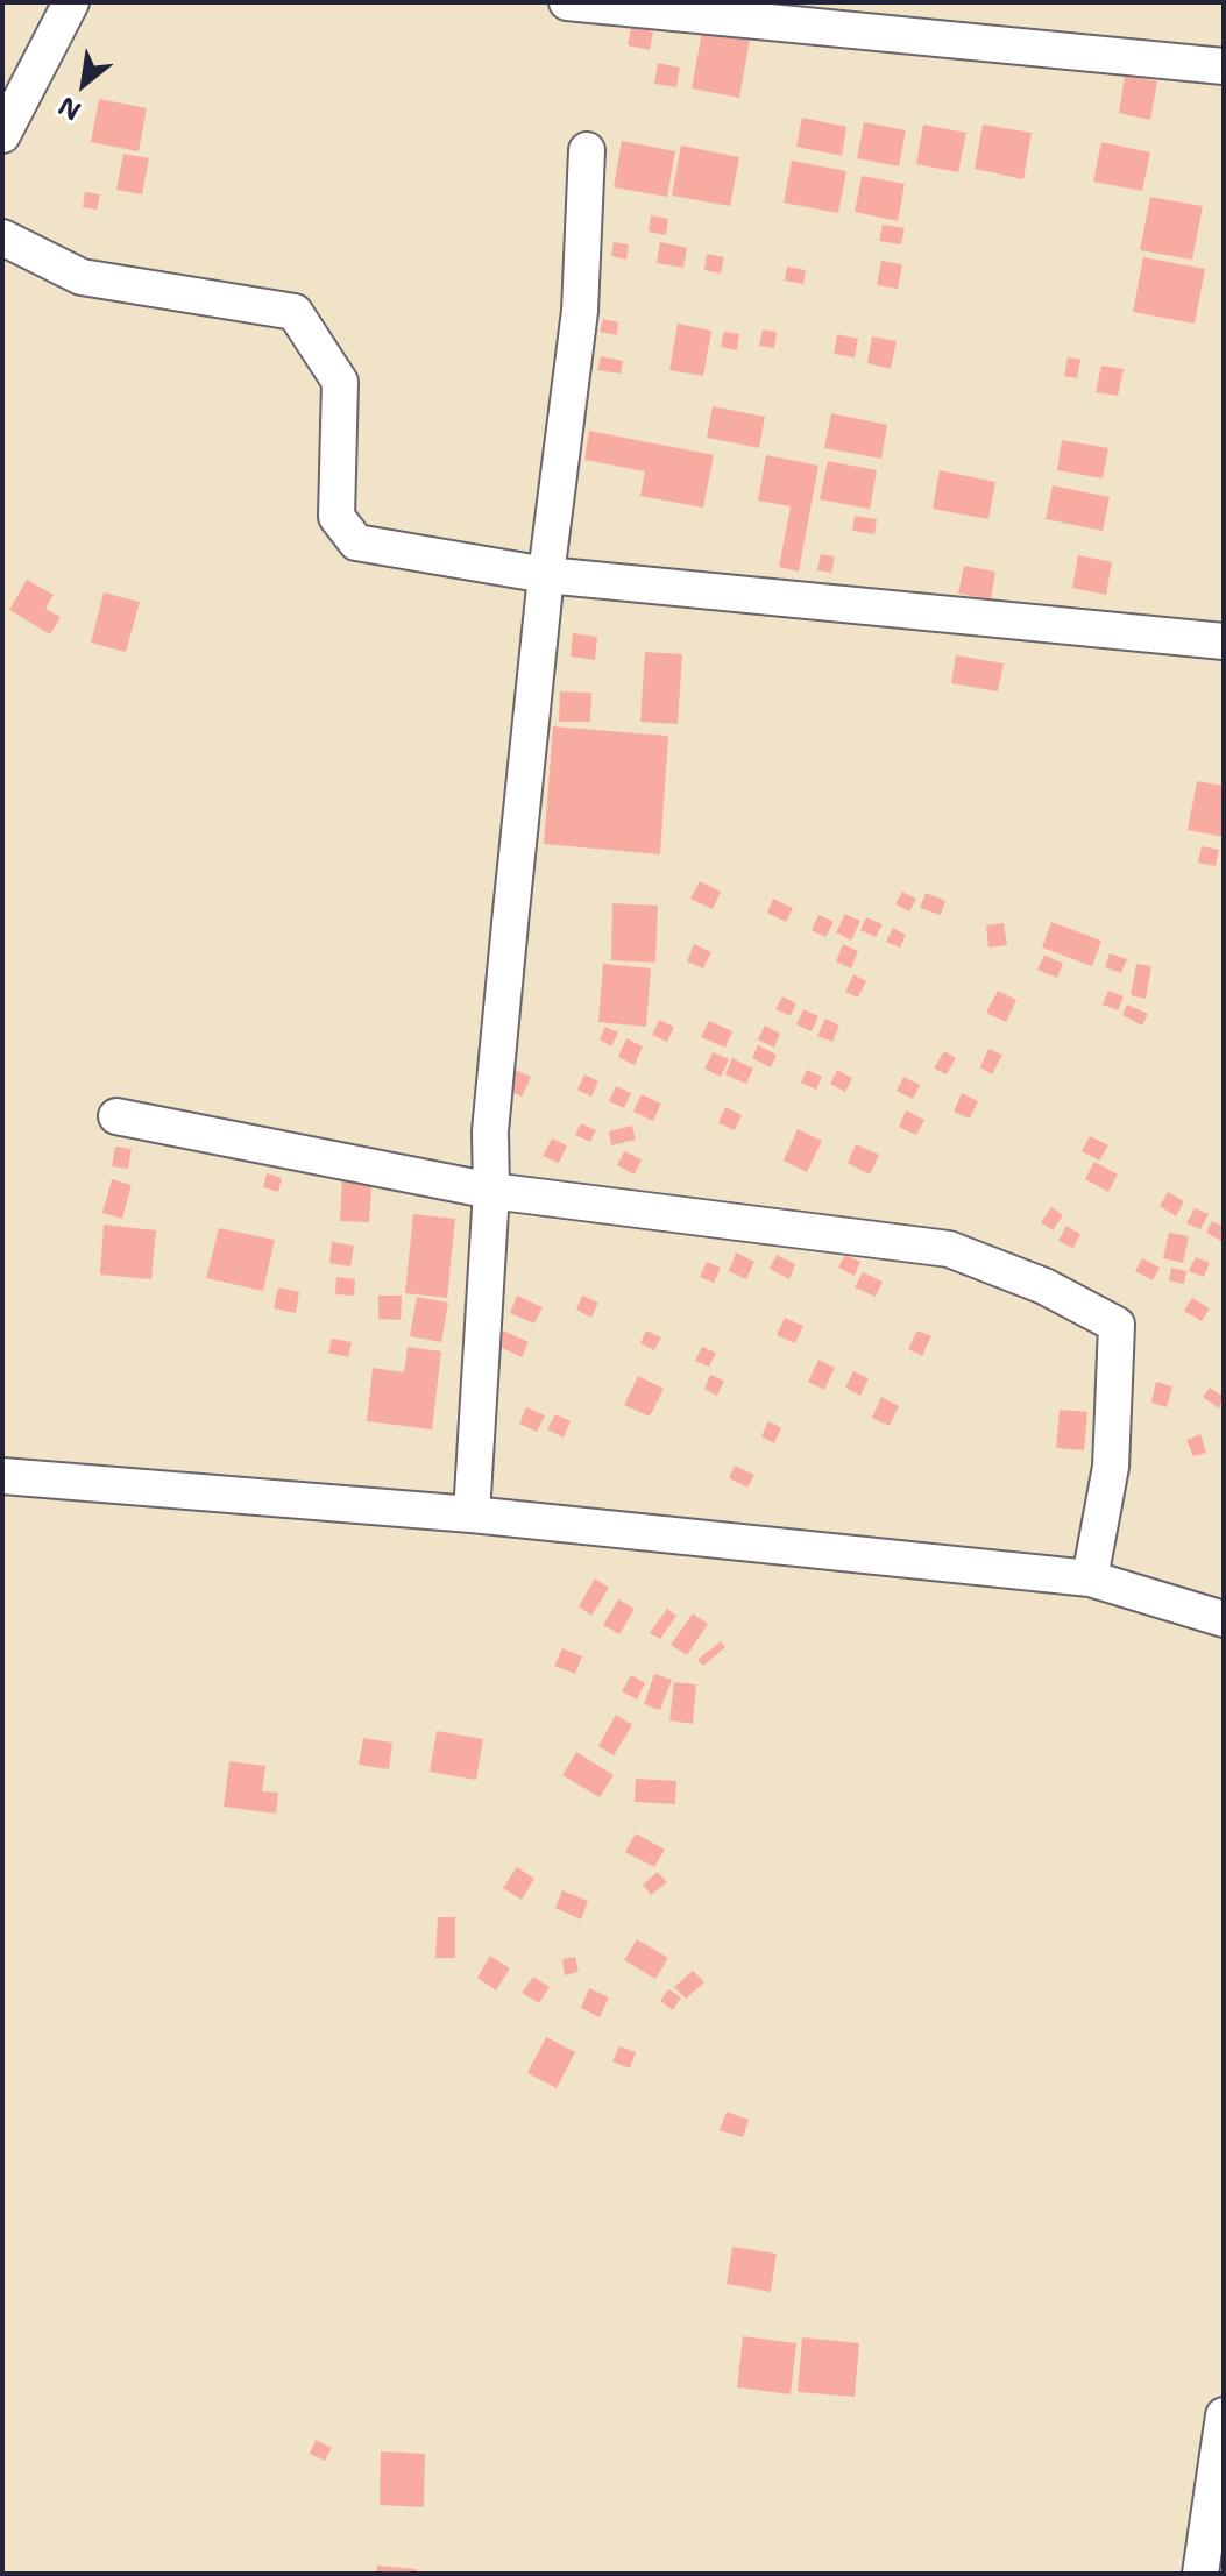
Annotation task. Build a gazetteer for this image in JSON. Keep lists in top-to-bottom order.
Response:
{
  "north": "bottom left"
}
